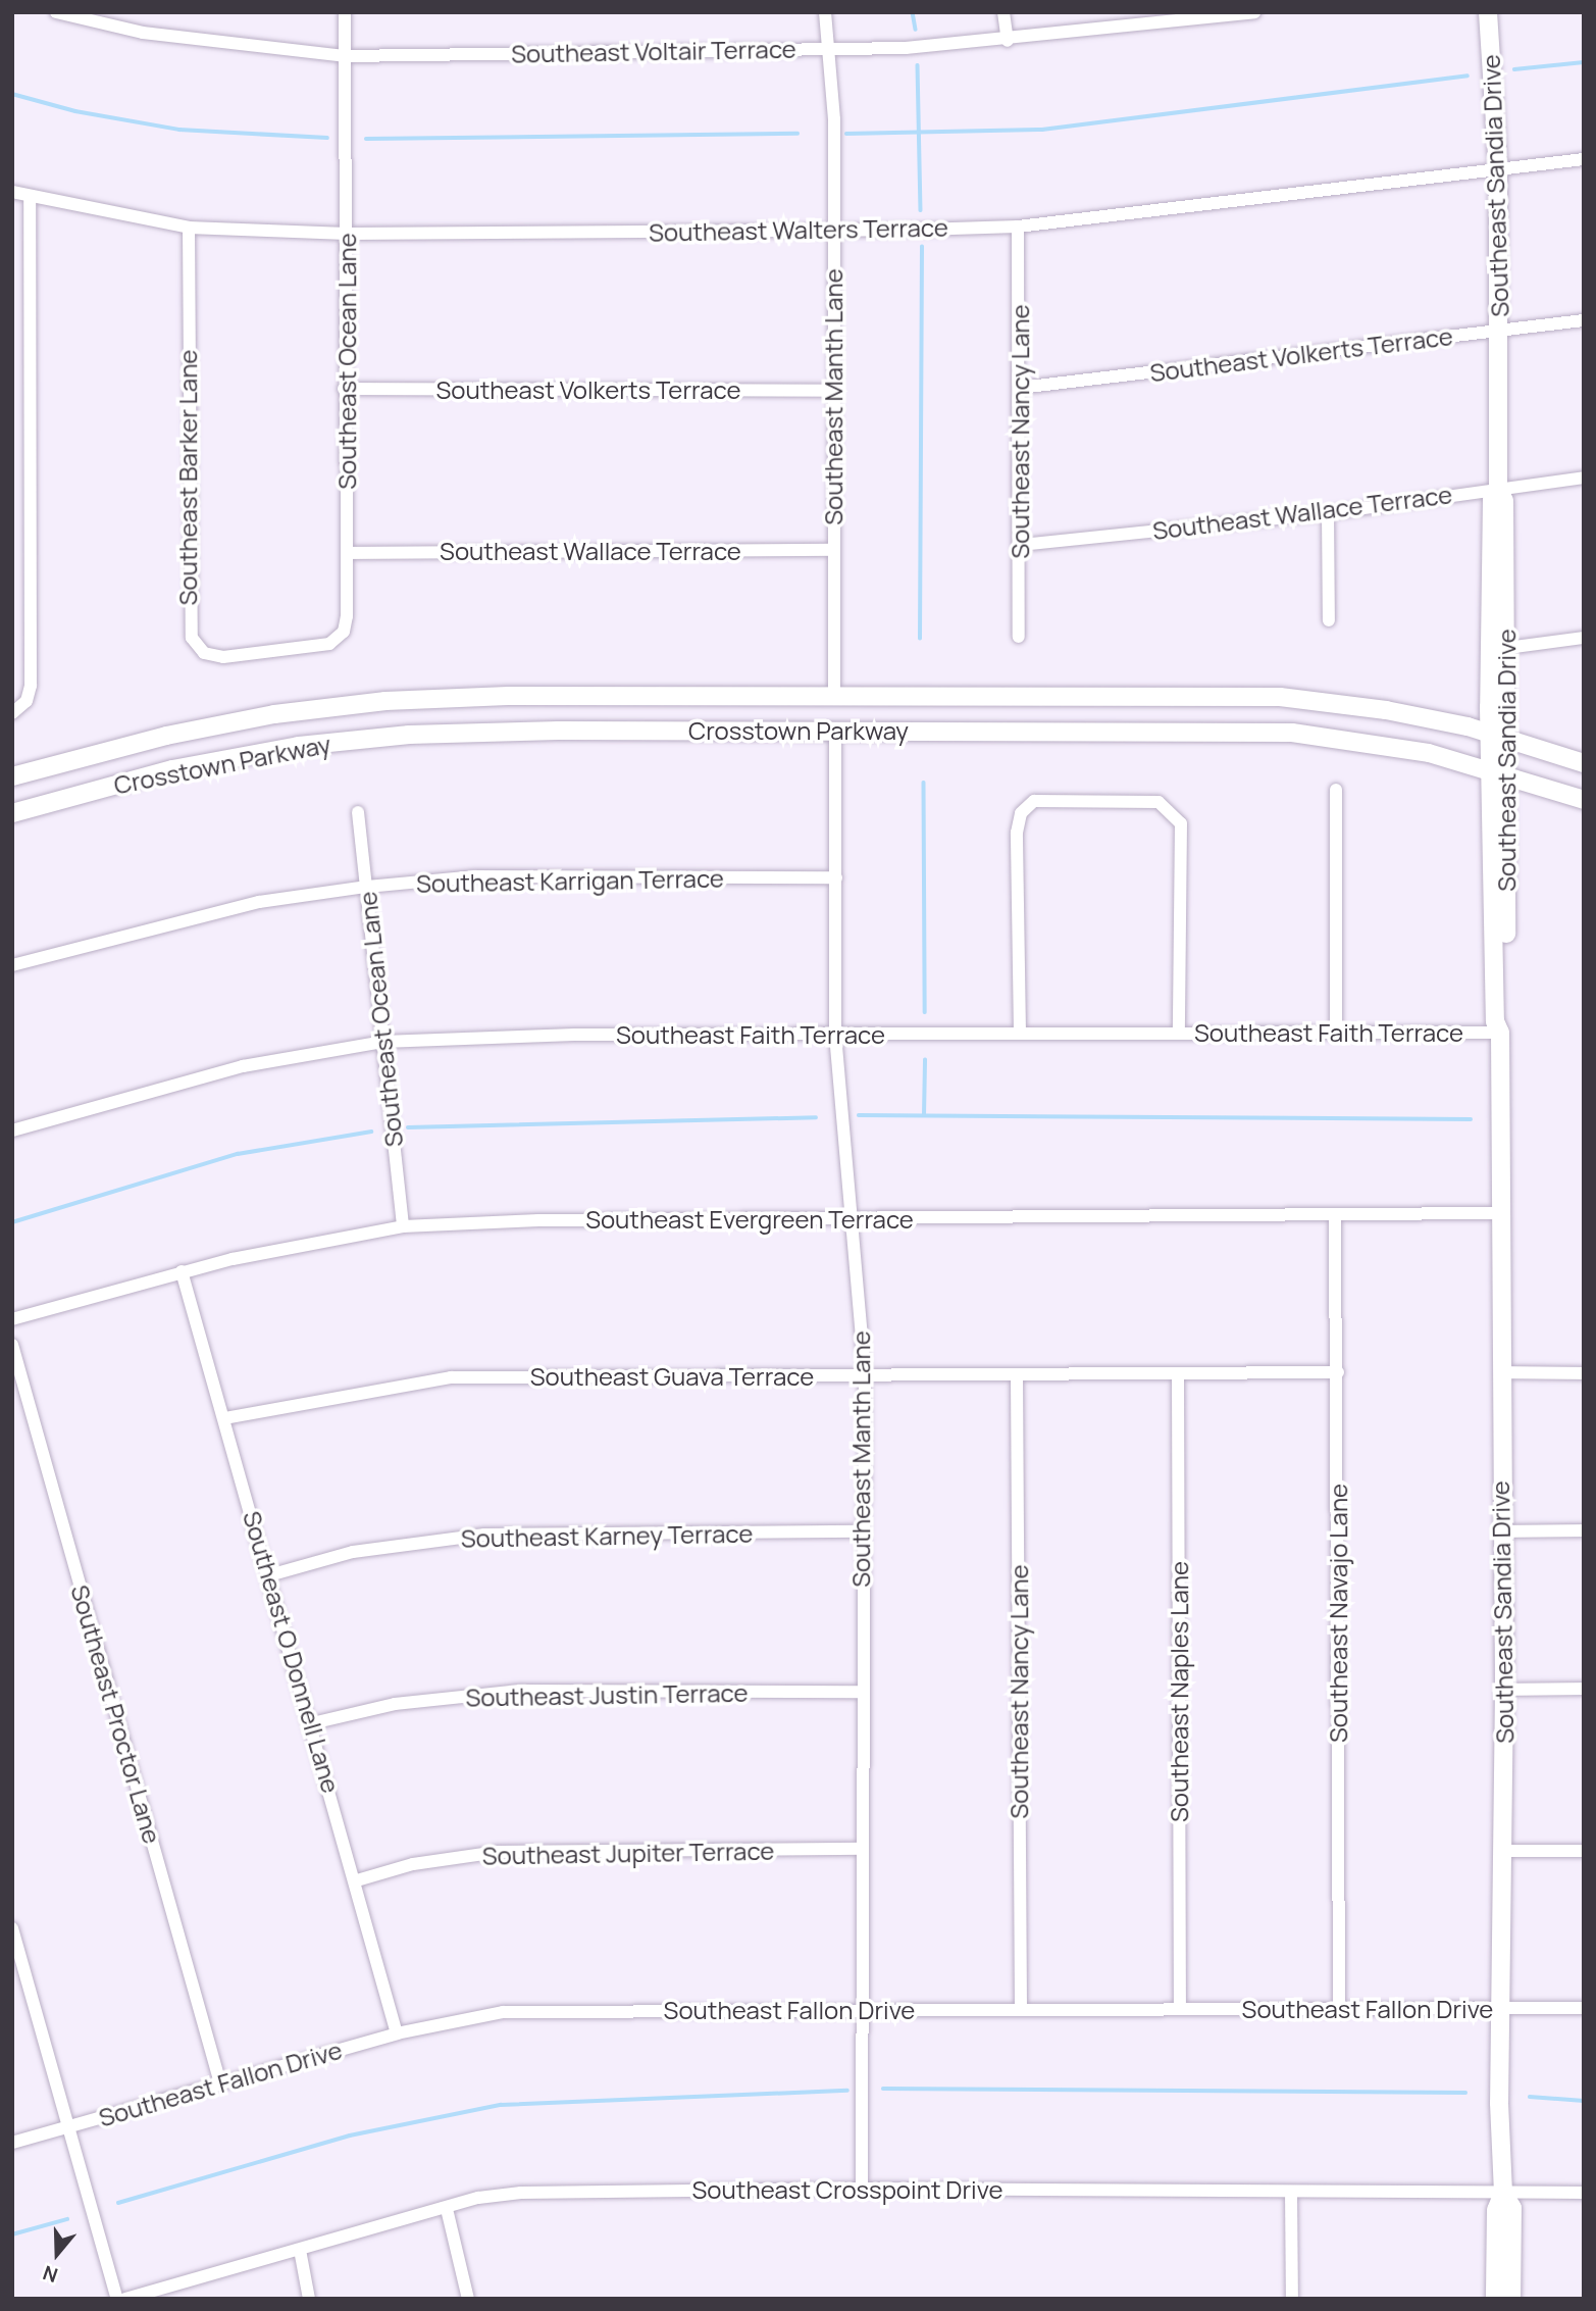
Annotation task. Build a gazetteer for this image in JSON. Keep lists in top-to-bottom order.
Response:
{
  "streets": {
    "main road": ["Southeast Sandia Drive", "Crosstown Parkway"],
    "street": [
      "Southeast Voltair Terrace",
      "Southeast Walters Terrace",
      "Southeast Volkerts Terrace",
      "Southeast Ocean Lane",
      "Southeast Manth Lane",
      "Southeast Nancy Lane",
      "Southeast Barker Lane",
      "Southeast Wallace Terrace",
      "Southeast Karrigan Terrace",
      "Southeast Faith Terrace",
      "Southeast Evergreen Terrace",
      "Southeast Guava Terrace",
      "Southeast Karney Terrace",
      "Southeast Navajo Lane",
      "Southeast O Donnell Lane",
      "Southeast Naples Lane",
      "Southeast Justin Terrace",
      "Southeast Proctor Lane",
      "Southeast Jupiter Terrace",
      "Southeast Fallon Drive",
      "Southeast Crosspoint Drive"
    ]
  },
  "crossings": [
    ["Southeast Voltair Terrace", "Southeast Ocean Lane"],
    ["Southeast Voltair Terrace", "Southeast Manth Lane"],
    ["Southeast Sandia Drive", "Southeast Walters Terrace"],
    ["Southeast Sandia Drive", "Southeast Volkerts Terrace"],
    ["Southeast Sandia Drive", "Southeast Wallace Terrace"],
    ["Southeast Sandia Drive", "Crosstown Parkway"],
    ["Southeast Sandia Drive", "Southeast Faith Terrace"],
    ["Southeast Sandia Drive", "Southeast Evergreen Terrace"],
    ["Southeast Sandia Drive", "Southeast Fallon Drive"],
    ["Southeast Sandia Drive", "Southeast Crosspoint Drive"],
    ["Southeast Walters Terrace", "Southeast Ocean Lane"],
    ["Southeast Walters Terrace", "Southeast Manth Lane"],
    ["Southeast Walters Terrace", "Southeast Nancy Lane"],
    ["Southeast Walters Terrace", "Southeast Barker Lane"],
    ["Southeast Volkerts Terrace", "Southeast Ocean Lane"],
    ["Southeast Volkerts Terrace", "Southeast Manth Lane"],
    ["Southeast Volkerts Terrace", "Southeast Nancy Lane"],
    ["Southeast Ocean Lane", "Southeast Barker Lane"],
    ["Southeast Ocean Lane", "Southeast Wallace Terrace"],
    ["Southeast Ocean Lane", "Southeast Karrigan Terrace"],
    ["Southeast Ocean Lane", "Southeast Faith Terrace"],
    ["Southeast Ocean Lane", "Southeast Evergreen Terrace"],
    ["Southeast Manth Lane", "Southeast Wallace Terrace"],
    ["Southeast Manth Lane", "Crosstown Parkway"],
    ["Southeast Manth Lane", "Southeast Karrigan Terrace"],
    ["Southeast Manth Lane", "Southeast Faith Terrace"],
    ["Southeast Manth Lane", "Southeast Evergreen Terrace"],
    ["Southeast Manth Lane", "Southeast Guava Terrace"],
    ["Southeast Manth Lane", "Southeast Karney Terrace"],
    ["Southeast Manth Lane", "Southeast Justin Terrace"],
    ["Southeast Manth Lane", "Southeast Jupiter Terrace"],
    ["Southeast Manth Lane", "Southeast Fallon Drive"],
    ["Southeast Manth Lane", "Southeast Crosspoint Drive"],
    ["Southeast Nancy Lane", "Southeast Wallace Terrace"],
    ["Southeast Nancy Lane", "Southeast Guava Terrace"],
    ["Southeast Nancy Lane", "Southeast Fallon Drive"],
    ["Southeast Evergreen Terrace", "Southeast Navajo Lane"],
    ["Southeast Evergreen Terrace", "Southeast O Donnell Lane"],
    ["Southeast Guava Terrace", "Southeast Navajo Lane"],
    ["Southeast Guava Terrace", "Southeast O Donnell Lane"],
    ["Southeast Guava Terrace", "Southeast Naples Lane"],
    ["Southeast Karney Terrace", "Southeast O Donnell Lane"],
    ["Southeast Navajo Lane", "Southeast Fallon Drive"],
    ["Southeast O Donnell Lane", "Southeast Justin Terrace"],
    ["Southeast O Donnell Lane", "Southeast Jupiter Terrace"],
    ["Southeast O Donnell Lane", "Southeast Fallon Drive"],
    ["Southeast Naples Lane", "Southeast Fallon Drive"],
    ["Southeast Proctor Lane", "Southeast Fallon Drive"]
  ],
  "north": "bottom"
}
